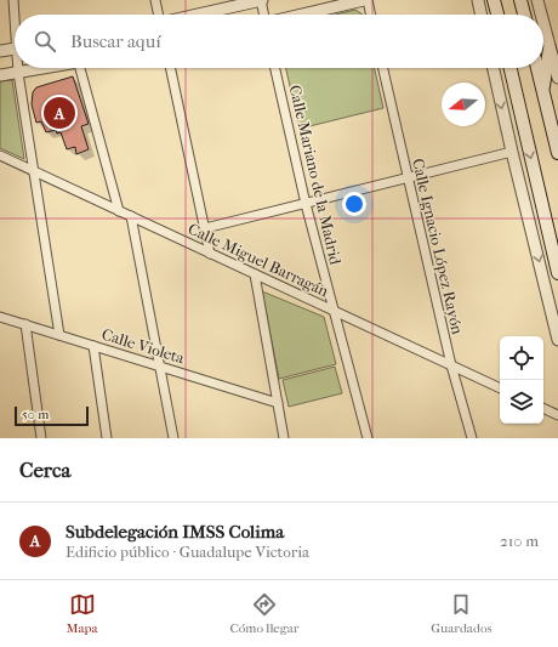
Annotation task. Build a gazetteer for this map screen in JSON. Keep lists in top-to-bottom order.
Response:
{
  "streets": {
    "street": [
      "Calle Mariano de la Madrid",
      "Calle Ignacio López Rayón",
      "Calle Miguel Barragán",
      "Calle Violeta"
    ]
  },
  "crossings": [
    ["Calle Mariano de la Madrid", "Calle Miguel Barragán"],
    ["Calle Ignacio López Rayón", "Calle Miguel Barragán"]
  ],
  "scale_bar": "50 m",
  "north": "left",
  "page": {
    "search": "Buscar aquí",
    "pins": "A",
    "scale": "50 m",
    "heading": "Cerca",
    "list": [
      {
        "mark": "A",
        "name": "Subdelegación IMSS Colima",
        "note": "Edificio público · Guadalupe Victoria",
        "value": "210 m"
      }
    ],
    "nav": ["Mapa", "Cómo llegar", "Guardados"]
  }
}
